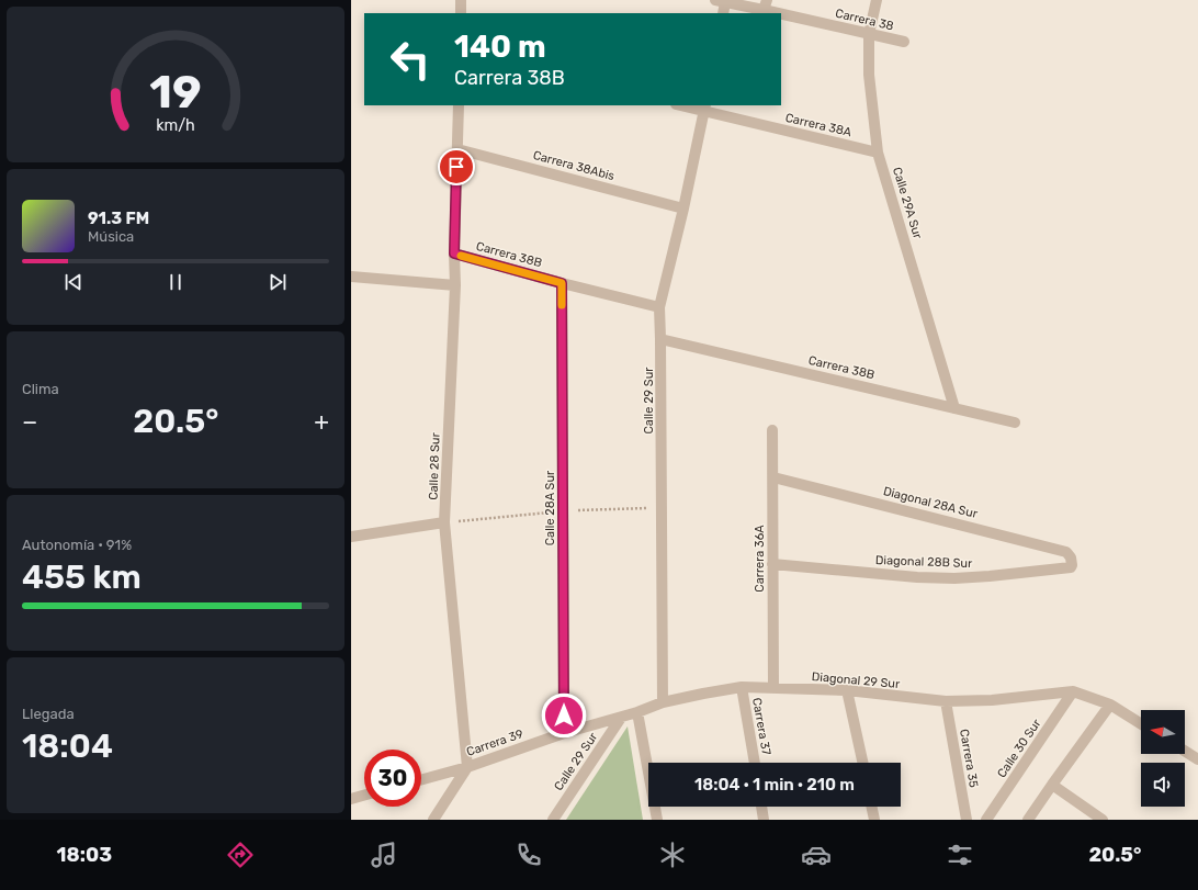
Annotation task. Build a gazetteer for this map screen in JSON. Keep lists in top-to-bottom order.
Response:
{
  "streets": {
    "street": [
      "Carrera 38",
      "Carrera 38A",
      "Carrera 38Abis",
      "Calle 29A Sur",
      "Carrera 38B",
      "Calle 29 Sur",
      "Calle 28 Sur",
      "Diagonal 28A Sur",
      "Calle 28A Sur",
      "Carrera 36A",
      "Diagonal 28B Sur",
      "Diagonal 29 Sur",
      "Carrera 37",
      "Carrera 39",
      "Calle 30 Sur",
      "Carrera 35"
    ]
  },
  "crossings": [
    ["Carrera 38", "Calle 29A Sur"],
    ["Carrera 38A", "Calle 29A Sur"],
    ["Carrera 38A", "Calle 29 Sur"],
    ["Carrera 38Abis", "Calle 29 Sur"],
    ["Carrera 38Abis", "Calle 28 Sur"],
    ["Calle 29A Sur", "Carrera 38B"],
    ["Carrera 38B", "Calle 29 Sur"],
    ["Carrera 38B", "Calle 28 Sur"],
    ["Carrera 38B", "Calle 28A Sur"],
    ["Calle 29 Sur", "Diagonal 29 Sur"],
    ["Calle 29 Sur", "Carrera 39"],
    ["Calle 28 Sur", "Carrera 39"],
    ["Diagonal 28A Sur", "Carrera 36A"],
    ["Diagonal 28A Sur", "Diagonal 28B Sur"],
    ["Calle 28A Sur", "Carrera 39"],
    ["Carrera 36A", "Diagonal 28B Sur"],
    ["Carrera 36A", "Diagonal 29 Sur"],
    ["Diagonal 29 Sur", "Carrera 37"],
    ["Diagonal 29 Sur", "Carrera 39"],
    ["Diagonal 29 Sur", "Calle 30 Sur"],
    ["Diagonal 29 Sur", "Carrera 35"]
  ],
  "north": "left",
  "page": {
    "turn": ["140 m", "Carrera 38B"],
    "song": ["91.3 FM", "Música"],
    "tile": [
      "Clima",
      ["Autonomía · 91%", "455 km"],
      ["Llegada", "18:04"]
    ],
    "heat": ["−", "20.5°", "+"],
    "limit": "30",
    "trip": "18:04 · 1 min · 210 m",
    "tabs": ["18:03", "20.5°"],
    "gauge": ["19", "km/h"]
  }
}
